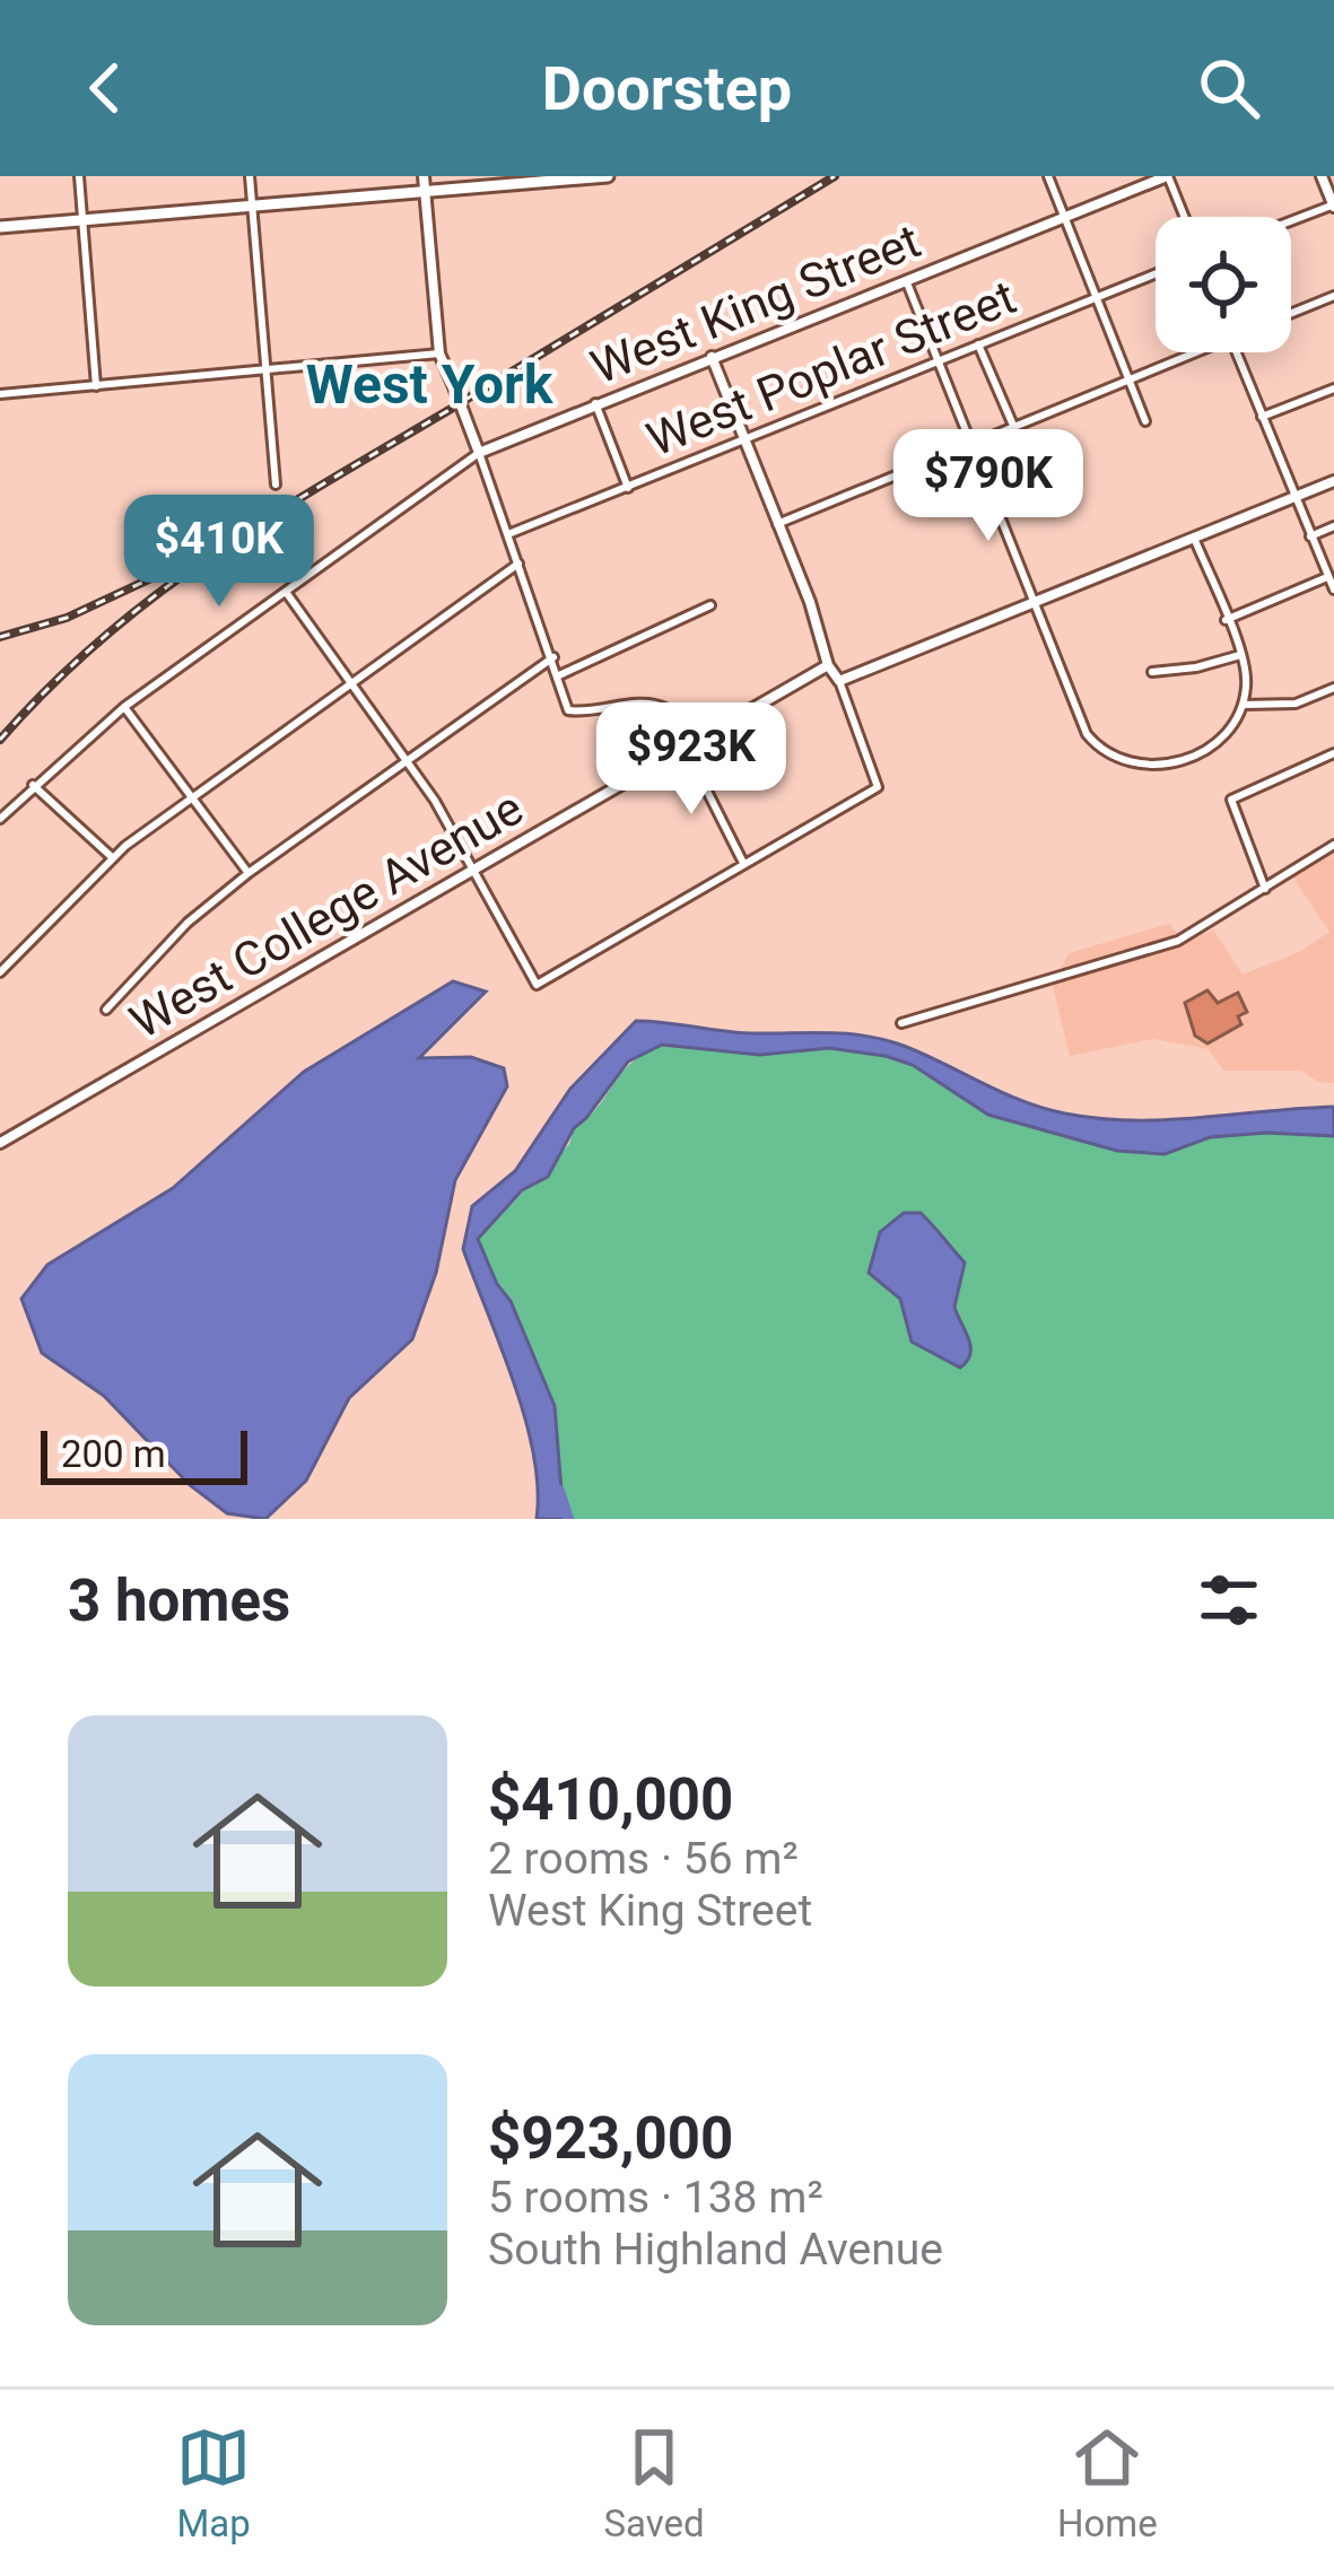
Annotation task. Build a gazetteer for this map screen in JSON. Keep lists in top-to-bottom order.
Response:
{
  "streets": {
    "street": ["West King Street", "West Poplar Street", "West College Avenue"]
  },
  "districts": ["West York"],
  "scale_bar": "200 m",
  "page": {
    "header": "Doorstep",
    "price": ["$790K", "$410K", "$923K"],
    "scale": "200 m",
    "heading": "3 homes",
    "list": [
      {
        "name": "$410,000",
        "note": "2 rooms · 56 m² · West King Street"
      },
      {
        "name": "$923,000",
        "note": "5 rooms · 138 m² · South Highland Avenue"
      }
    ],
    "tabs": ["Map", "Saved", "Home"]
  }
}
